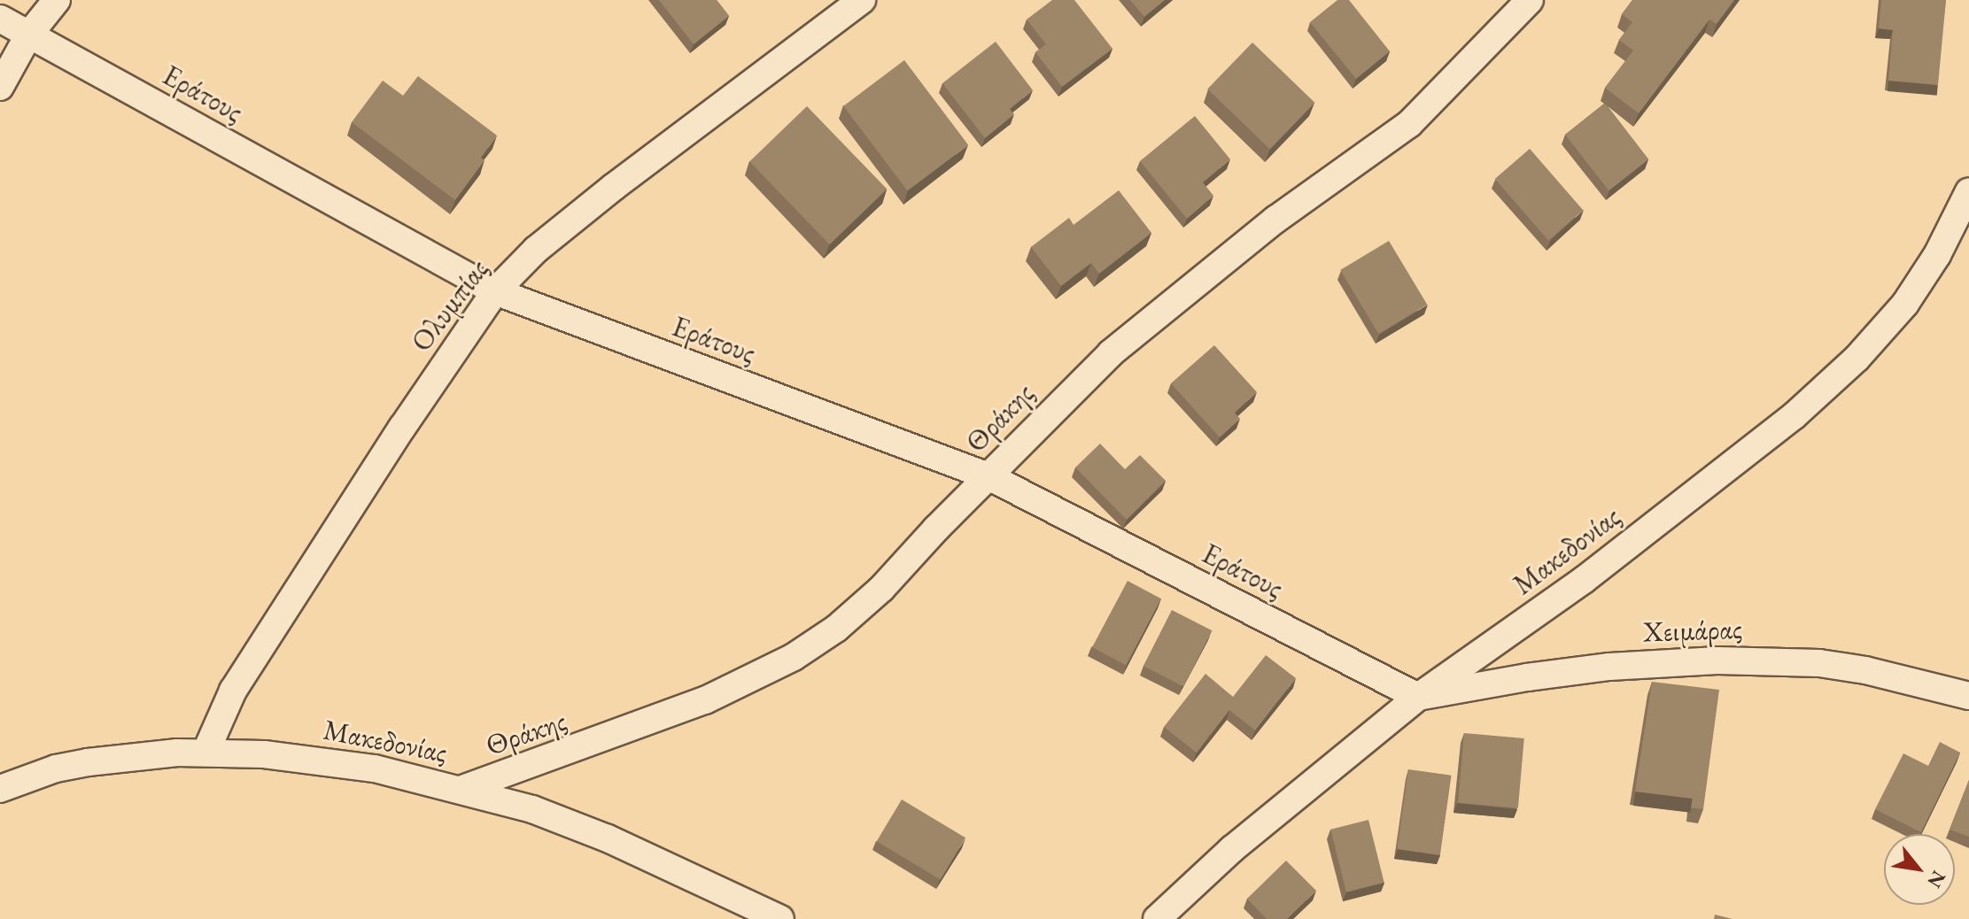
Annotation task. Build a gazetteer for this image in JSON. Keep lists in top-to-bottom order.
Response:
{
  "streets": {
    "street": [
      "Εράτους",
      "Ολυμπίας",
      "Θράκης",
      "Μακεδονίας",
      "Χειμάρας"
    ]
  },
  "crossings": [
    ["Εράτους", "Ολυμπίας"],
    ["Εράτους", "Θράκης"],
    ["Εράτους", "Μακεδονίας"],
    ["Εράτους", "Χειμάρας"],
    ["Ολυμπίας", "Μακεδονίας"],
    ["Θράκης", "Μακεδονίας"],
    ["Μακεδονίας", "Χειμάρας"]
  ],
  "north": "bottom right"
}
